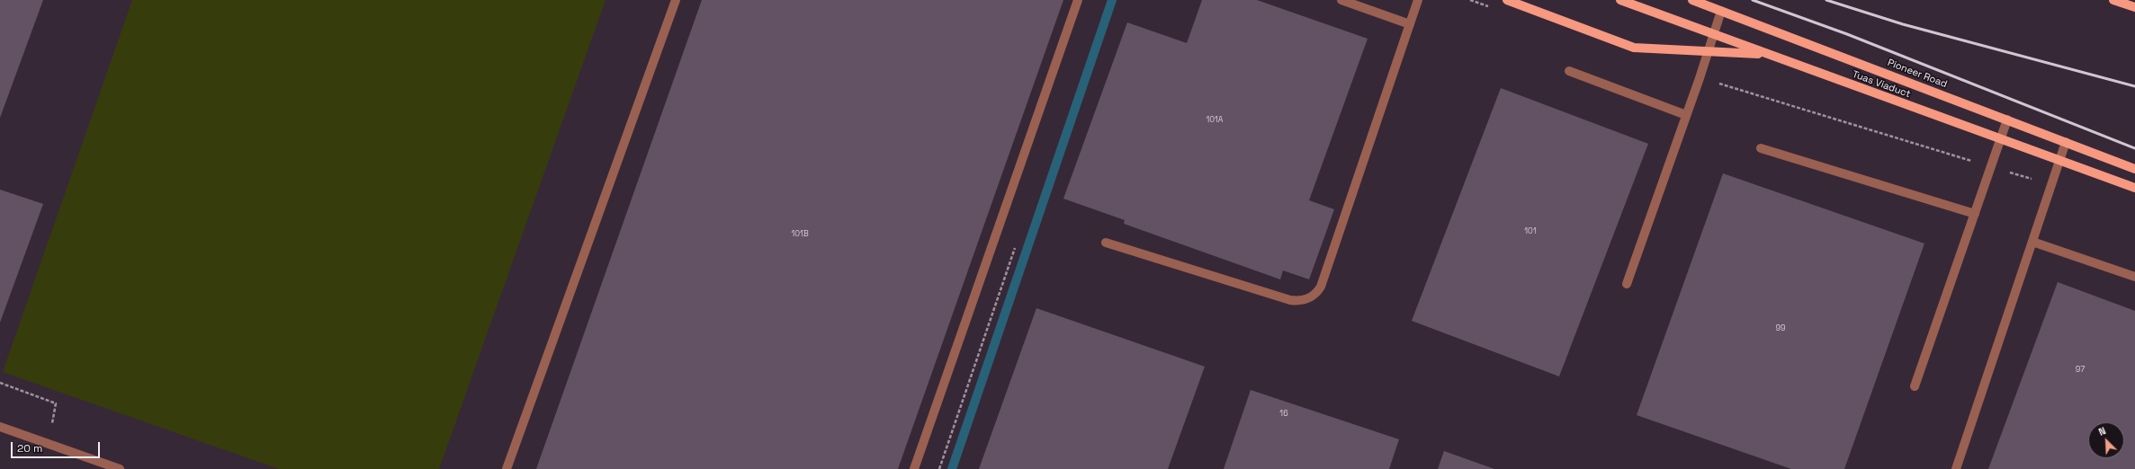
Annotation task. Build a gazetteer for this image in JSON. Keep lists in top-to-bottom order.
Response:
{
  "streets": {
    "main road": ["Pioneer Road", "Tuas Viaduct"]
  },
  "house_numbers": [
    "101A",
    "101",
    "101B",
    "99",
    "97",
    "16"
  ],
  "scale_bar": "20 m",
  "north": "top left"
}
